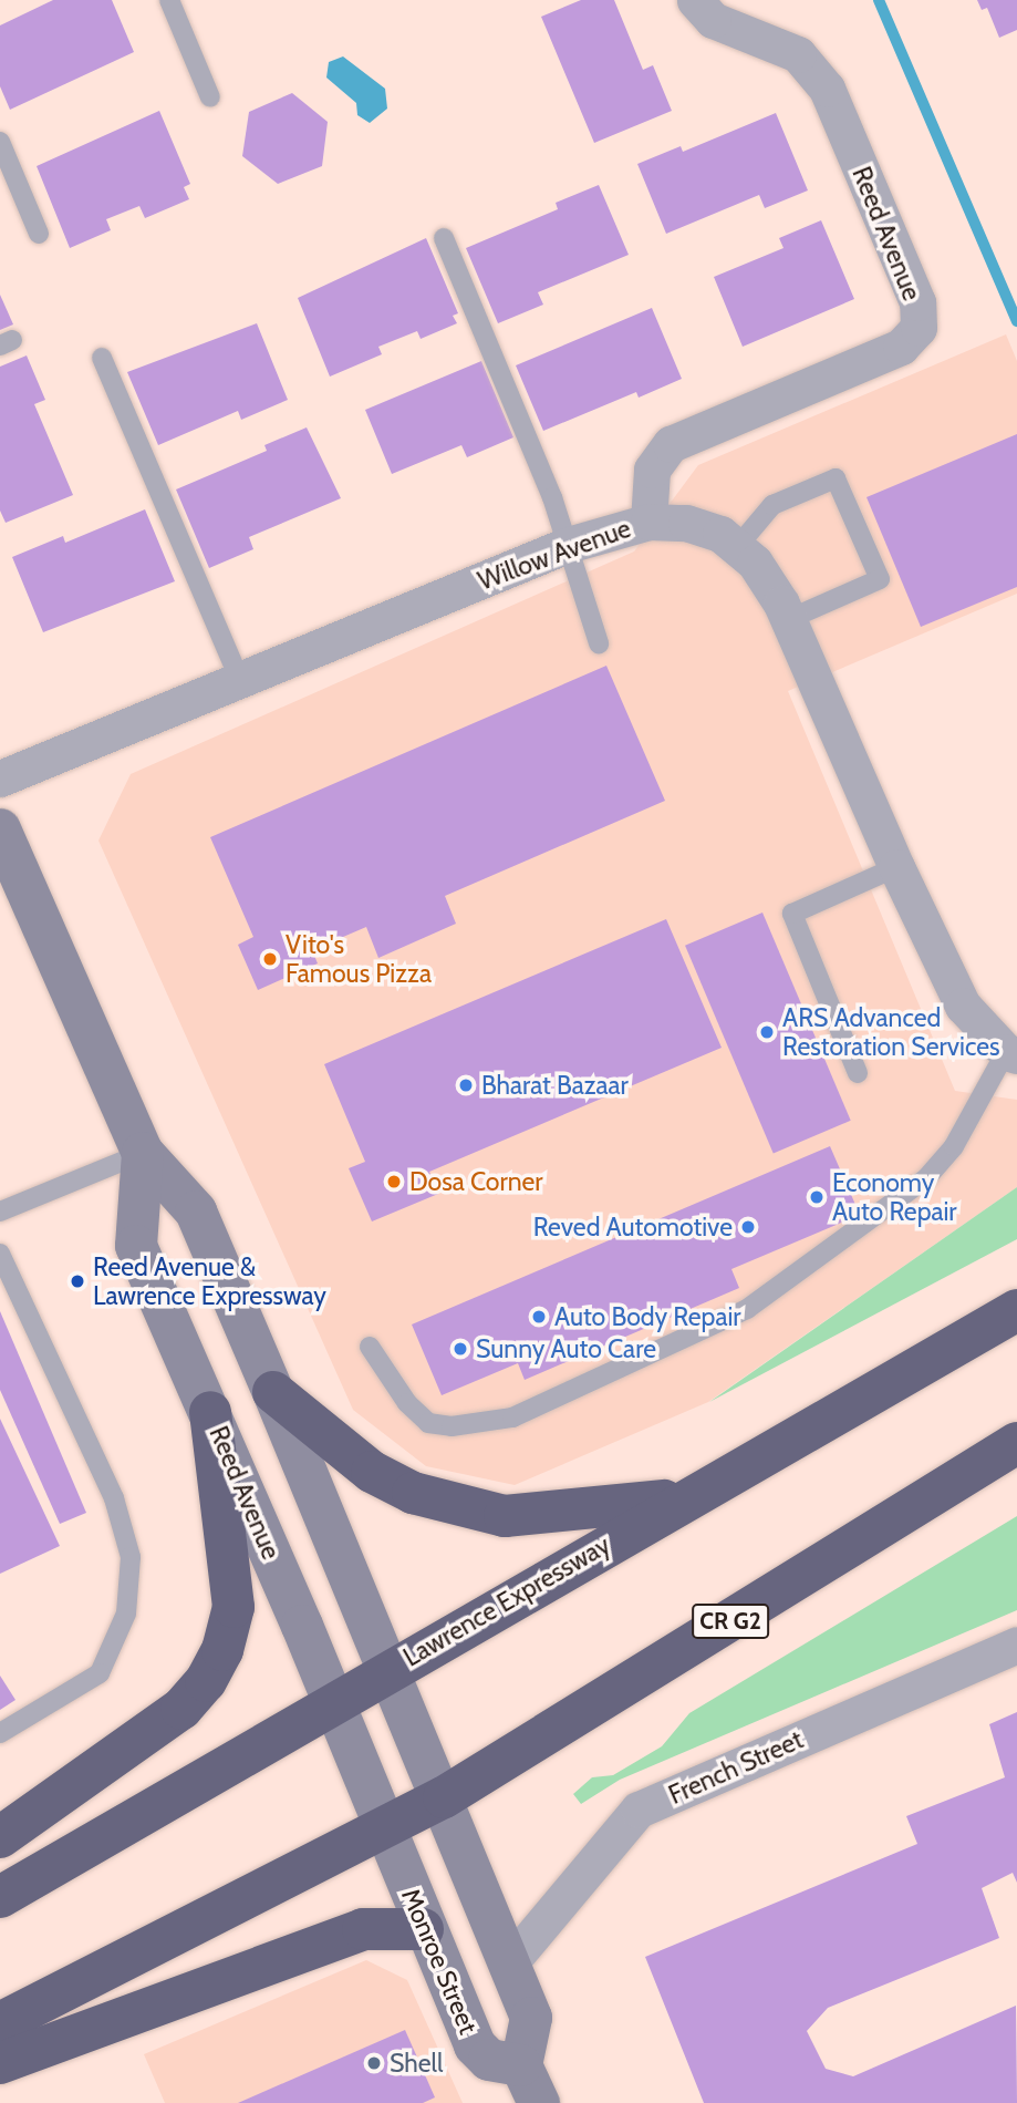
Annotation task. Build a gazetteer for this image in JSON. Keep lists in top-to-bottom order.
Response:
{
  "streets": {
    "highway": ["Lawrence Expressway", "CR G2"],
    "main road": ["Reed Avenue", "Monroe Street"],
    "street": ["Willow Avenue", "French Street"]
  },
  "crossings": [
    ["Reed Avenue", "Willow Avenue"],
    ["Reed Avenue", "Lawrence Expressway"],
    ["Reed Avenue", "CR G2"],
    ["Reed Avenue", "Monroe Street"],
    ["CR G2", "Monroe Street"],
    ["French Street", "Monroe Street"]
  ],
  "places": [
    "Vito's Famous Pizza",
    "ARS Advanced Restoration Services",
    "Bharat Bazaar",
    "Dosa Corner",
    "Economy Auto Repair",
    "Reved Automotive",
    "Reed Avenue & Lawrence Expressway",
    "Auto Body Repair",
    "Sunny Auto Care",
    "Shell"
  ]
}
